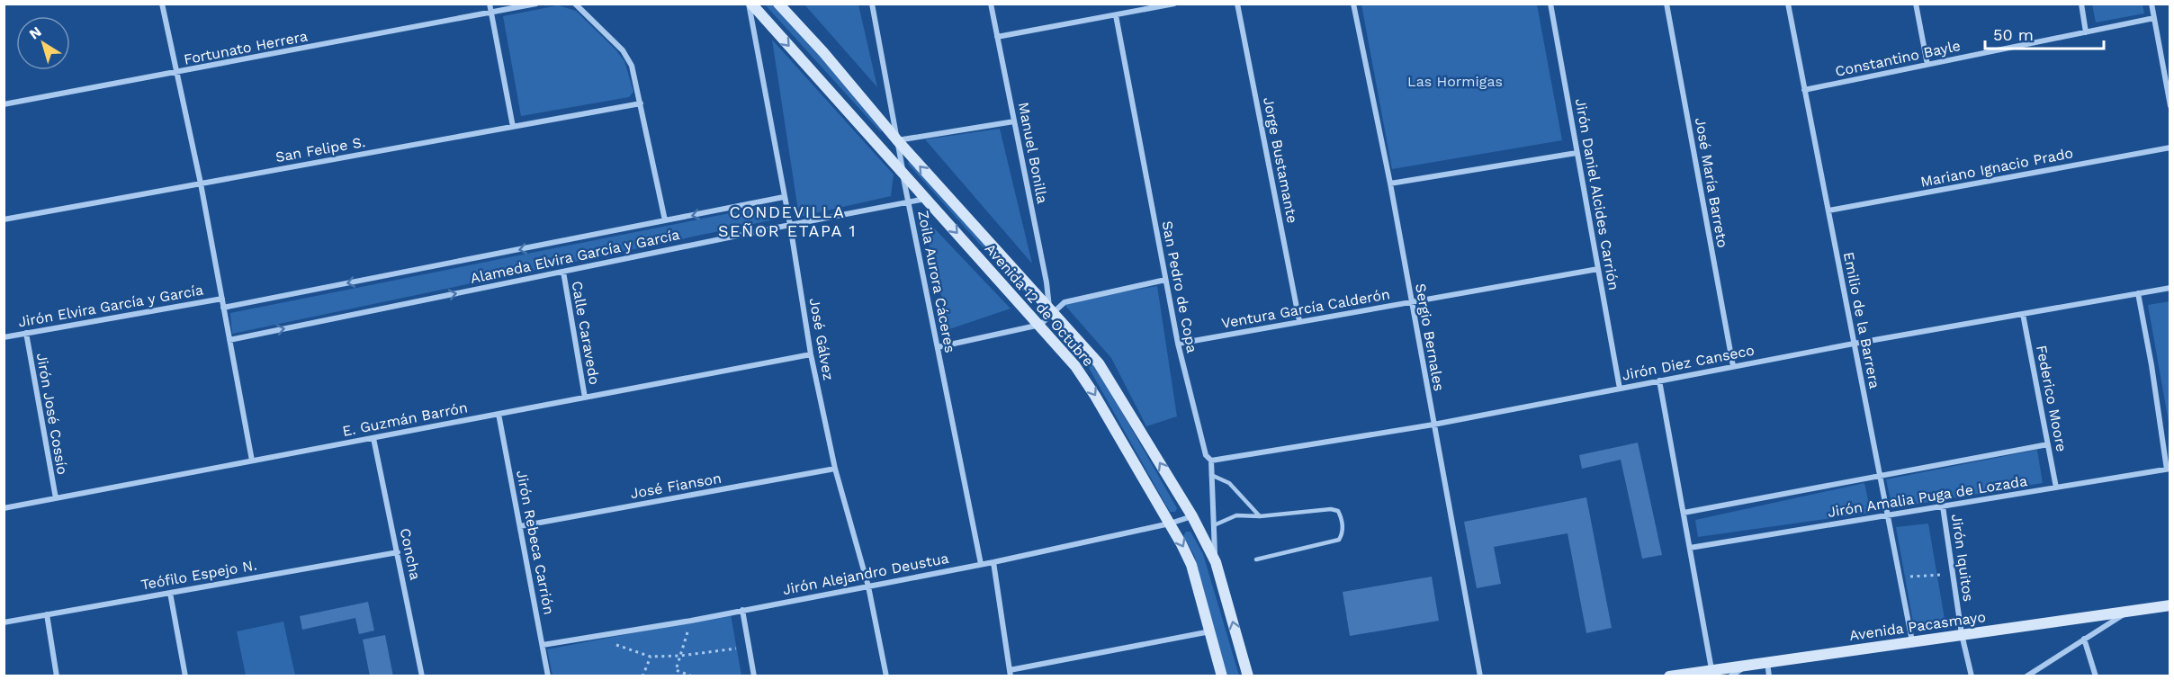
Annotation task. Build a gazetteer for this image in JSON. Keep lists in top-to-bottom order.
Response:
{
  "streets": {
    "main road": ["Avenida 12 de Octubre", "Avenida Pacasmayo"],
    "street": [
      "Fortunato Herrera",
      "Constantino Bayle",
      "San Felipe S.",
      "Manuel Bonilla",
      "Jorge Bustamante",
      "Mariano Ignacio Prado",
      "José María Barreto",
      "Jirón Daniel Alcides Carrión",
      "Alameda Elvira García y García",
      "Zoila Aurora Cáceres",
      "San Pedro de Copa",
      "Jirón Elvira García y García",
      "Ventura García Calderón",
      "Emilio de la Barrera",
      "Calle Caravedo",
      "Sergio Bernales",
      "José Gálvez",
      "Jirón Diez Canseco",
      "Federico Moore",
      "Jirón José Cossío",
      "E. Guzmán Barrón",
      "José Fianson",
      "Jirón Amalia Puga de Lozada",
      "Jirón Rebeca Carrión",
      "Concha",
      "Jirón Iquitos",
      "Jirón Alejandro Deustua",
      "Teófilo Espejo N."
    ]
  },
  "crossings": [
    ["Constantino Bayle", "Emilio de la Barrera"],
    ["Manuel Bonilla", "Avenida 12 de Octubre"],
    ["Jorge Bustamante", "Ventura García Calderón"],
    ["Mariano Ignacio Prado", "Emilio de la Barrera"],
    ["José María Barreto", "Jirón Diez Canseco"],
    ["Jirón Daniel Alcides Carrión", "Ventura García Calderón"],
    ["Jirón Daniel Alcides Carrión", "Jirón Diez Canseco"],
    ["Alameda Elvira García y García", "Zoila Aurora Cáceres"],
    ["Alameda Elvira García y García", "Avenida 12 de Octubre"],
    ["Alameda Elvira García y García", "Calle Caravedo"],
    ["Alameda Elvira García y García", "José Gálvez"],
    ["Zoila Aurora Cáceres", "Avenida 12 de Octubre"],
    ["Zoila Aurora Cáceres", "Jirón Alejandro Deustua"],
    ["San Pedro de Copa", "Avenida 12 de Octubre"],
    ["San Pedro de Copa", "Ventura García Calderón"],
    ["San Pedro de Copa", "Jirón Diez Canseco"],
    ["Avenida 12 de Octubre", "José Gálvez"],
    ["Avenida 12 de Octubre", "Jirón Alejandro Deustua"],
    ["Jirón Elvira García y García", "Jirón José Cossío"],
    ["Ventura García Calderón", "Sergio Bernales"],
    ["Emilio de la Barrera", "Jirón Diez Canseco"],
    ["Emilio de la Barrera", "Jirón Amalia Puga de Lozada"],
    ["Emilio de la Barrera", "Avenida Pacasmayo"],
    ["Calle Caravedo", "E. Guzmán Barrón"],
    ["Sergio Bernales", "Jirón Diez Canseco"],
    ["José Gálvez", "E. Guzmán Barrón"],
    ["José Gálvez", "José Fianson"],
    ["José Gálvez", "Jirón Alejandro Deustua"],
    ["Jirón Diez Canseco", "Federico Moore"],
    ["Federico Moore", "Jirón Amalia Puga de Lozada"],
    ["Jirón José Cossío", "E. Guzmán Barrón"],
    ["E. Guzmán Barrón", "Jirón Rebeca Carrión"],
    ["E. Guzmán Barrón", "Concha"],
    ["José Fianson", "Jirón Rebeca Carrión"],
    ["Jirón Amalia Puga de Lozada", "Jirón Iquitos"],
    ["Jirón Rebeca Carrión", "Jirón Alejandro Deustua"],
    ["Concha", "Teófilo Espejo N."],
    ["Jirón Iquitos", "Avenida Pacasmayo"]
  ],
  "districts": ["CONDEVILLA SEÑOR ETAPA 1"],
  "parks": ["Las Hormigas"],
  "scale_bar": "50 m",
  "north": "top left"
}
